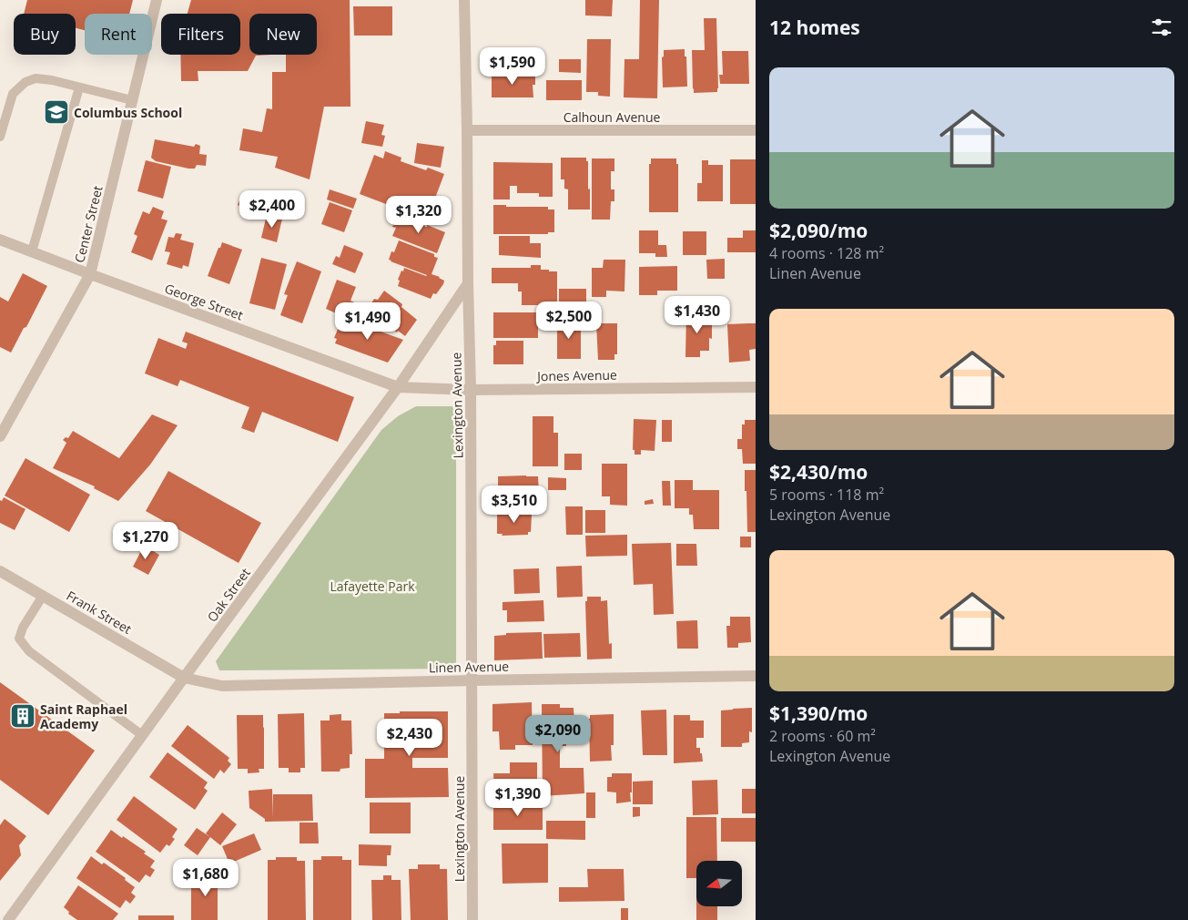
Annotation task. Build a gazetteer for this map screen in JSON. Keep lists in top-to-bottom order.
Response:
{
  "streets": {
    "street": [
      "Calhoun Avenue",
      "Center Street",
      "George Street",
      "Jones Avenue",
      "Lexington Avenue",
      "Oak Street",
      "Frank Street",
      "Linen Avenue"
    ]
  },
  "crossings": [
    ["Calhoun Avenue", "Lexington Avenue"],
    ["Center Street", "George Street"],
    ["George Street", "Jones Avenue"],
    ["George Street", "Oak Street"],
    ["Jones Avenue", "Lexington Avenue"],
    ["Jones Avenue", "Oak Street"],
    ["Lexington Avenue", "Oak Street"],
    ["Lexington Avenue", "Linen Avenue"],
    ["Oak Street", "Frank Street"],
    ["Oak Street", "Linen Avenue"],
    ["Frank Street", "Linen Avenue"]
  ],
  "parks": ["Lafayette Park"],
  "places": {
    "school or university": ["Columbus School"],
    "building": ["Saint Raphael Academy"]
  },
  "north": "left",
  "page": {
    "heading": "12 homes",
    "chip": [
      "Buy",
      "Rent",
      "Filters",
      "New"
    ],
    "price": [
      "$1,590",
      "$2,400",
      "$1,320",
      "$1,430",
      "$2,500",
      "$1,490",
      "$3,510",
      "$1,270",
      "$2,090",
      "$2,430",
      "$1,390",
      "$1,680"
    ],
    "list": [
      {
        "name": "$2,090/mo",
        "note": "4 rooms · 128 m² · Linen Avenue"
      },
      {
        "name": "$2,430/mo",
        "note": "5 rooms · 118 m² · Lexington Avenue"
      },
      {
        "name": "$1,390/mo",
        "note": "2 rooms · 60 m² · Lexington Avenue"
      }
    ]
  }
}
